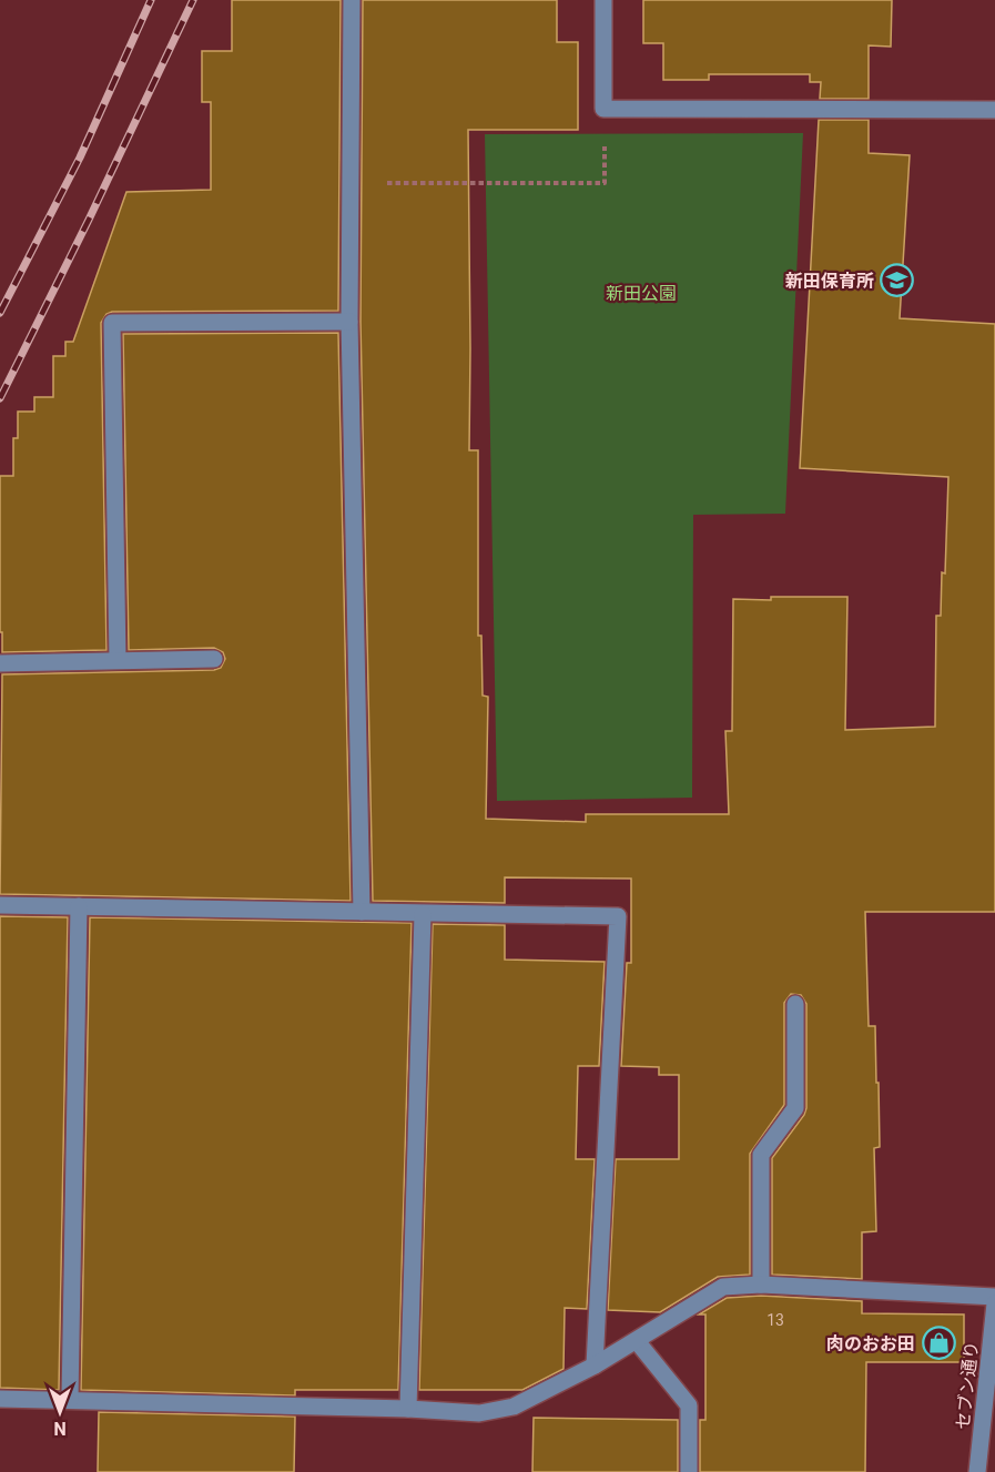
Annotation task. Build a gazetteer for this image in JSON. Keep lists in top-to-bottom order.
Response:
{
  "streets": {
    "street": ["セブン通り"]
  },
  "parks": ["新田公園"],
  "places": {
    "school or university": ["新田保育所"],
    "shop": ["肉のおお田"]
  },
  "house_numbers": ["13"],
  "north": "bottom"
}
